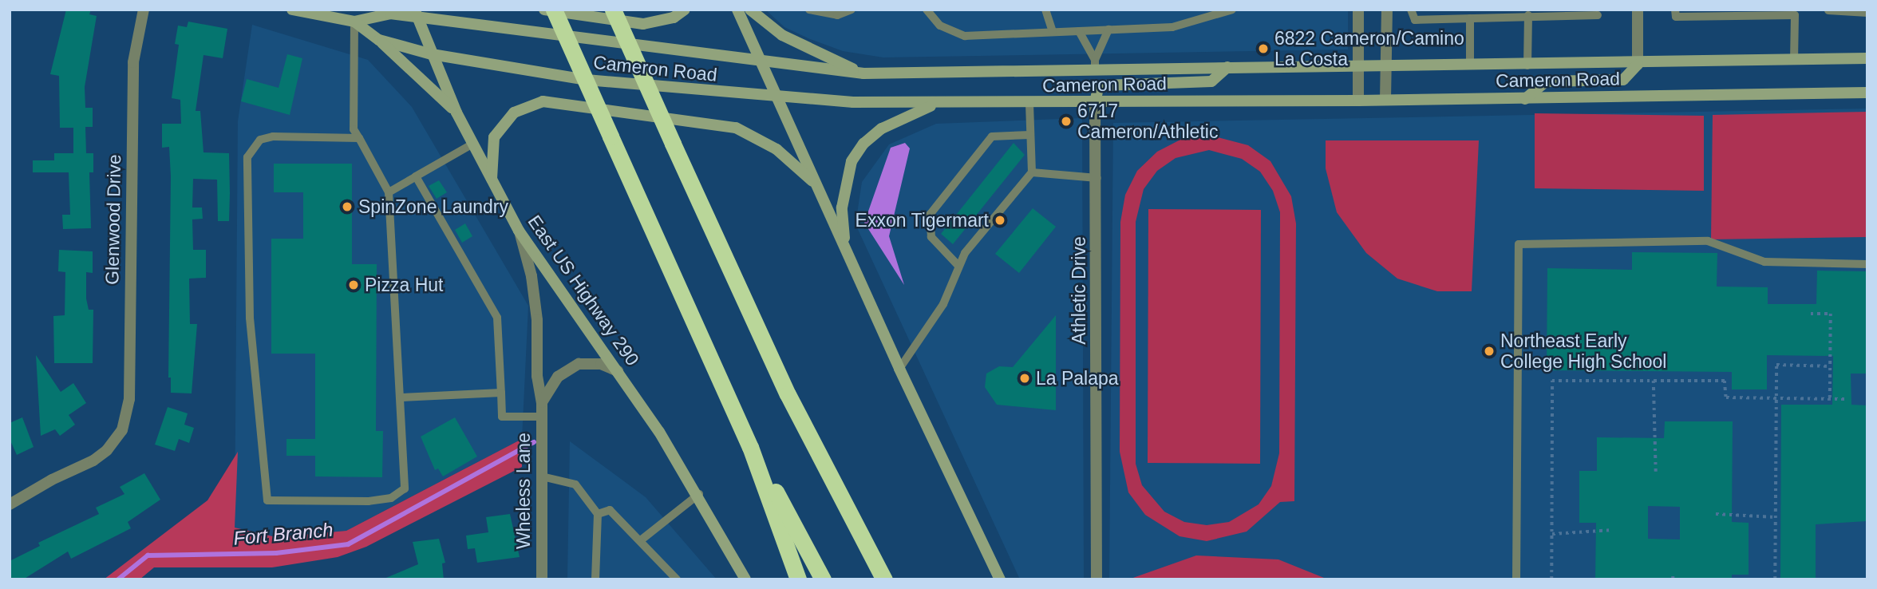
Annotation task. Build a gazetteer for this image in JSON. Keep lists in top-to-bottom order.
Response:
{
  "streets": {
    "main road": ["Cameron Road", "East US Highway 290"],
    "street": ["Glenwood Drive", "Athletic Drive", "Wheless Lane"]
  },
  "crossings": [
    ["Cameron Road", "East US Highway 290"],
    ["Cameron Road", "Athletic Drive"],
    ["East US Highway 290", "Wheless Lane"]
  ],
  "water": ["Fort Branch"],
  "places": [
    "6822 Cameron/Camino La Costa",
    "6717 Cameron/Athletic",
    "SpinZone Laundry",
    "Exxon Tigermart",
    "Pizza Hut",
    "Northeast Early College High School",
    "La Palapa"
  ]
}
